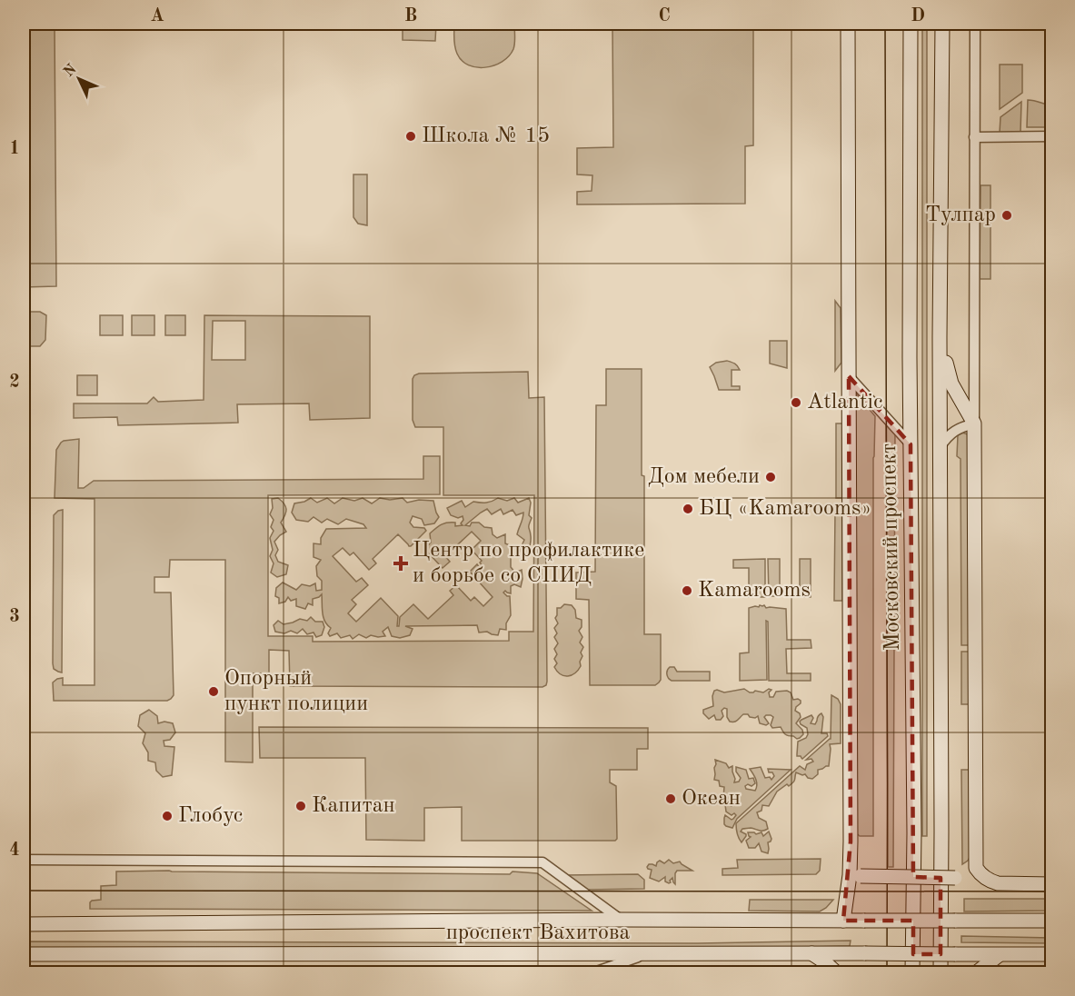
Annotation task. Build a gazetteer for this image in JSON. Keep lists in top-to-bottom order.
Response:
{
  "streets": {
    "main road": ["Московский проспект", "проспект Вахитова"]
  },
  "places": {
    "other": [
      "Школа № 15",
      "Тулпар",
      "Atlantic",
      "Дом мебели",
      "БЦ «Kamarooms»",
      "Kamarooms",
      "Опорный пункт полиции",
      "Океан",
      "Капитан",
      "Глобус"
    ],
    "health": ["Центр по профилактике и борьбе со СПИД"]
  },
  "north": "top left",
  "grid": {
    "columns": [
      "A",
      "B",
      "C",
      "D"
    ],
    "rows": [
      "1",
      "2",
      "3",
      "4"
    ]
  }
}
